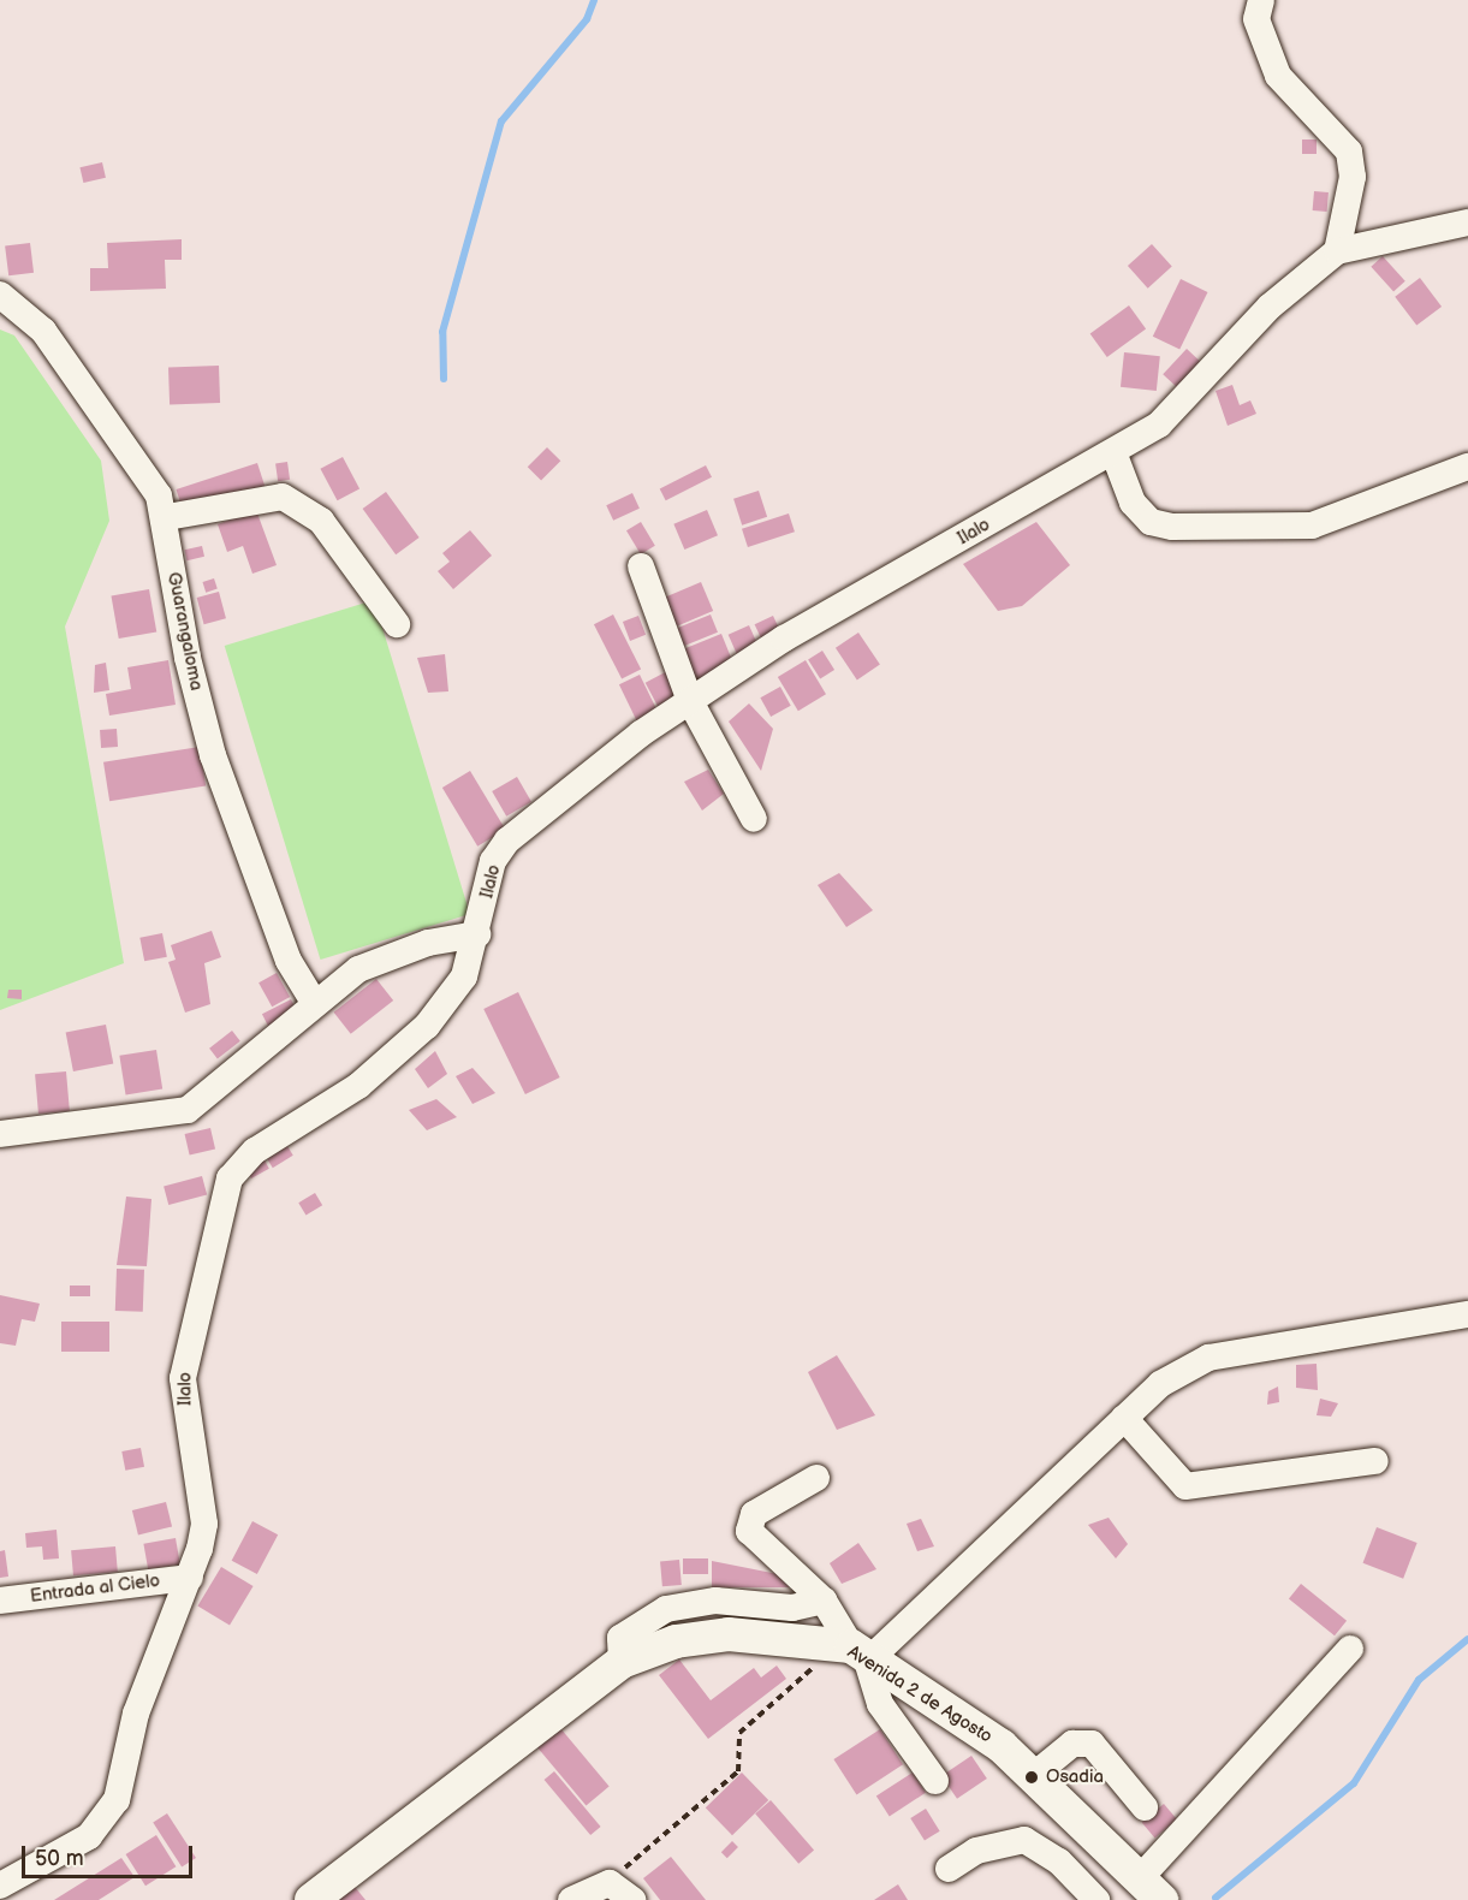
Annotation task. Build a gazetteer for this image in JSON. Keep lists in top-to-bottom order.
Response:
{
  "streets": {
    "main road": ["Avenida 2 de Agosto"],
    "street": ["Ilalo", "Guarangaloma", "Entrada al Cielo"]
  },
  "crossings": [
    ["Ilalo", "Entrada al Cielo"]
  ],
  "places": ["Osadia"],
  "scale_bar": "50 m"
}
